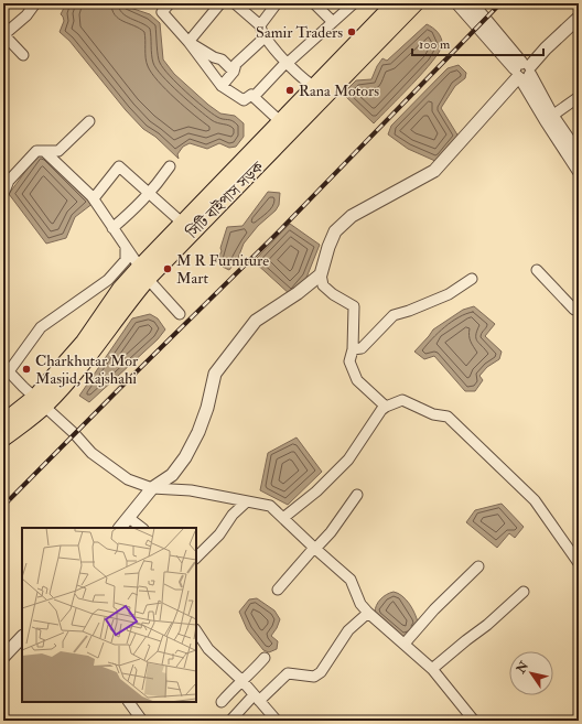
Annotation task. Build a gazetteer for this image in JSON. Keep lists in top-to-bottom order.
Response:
{
  "streets": {
    "main road": ["সিটি বাইপাস সড়ক"]
  },
  "places": [
    "Samir Traders",
    "Rana Motors",
    "M R Furniture Mart",
    "Charkhutar Mor Masjid, Rajshahi"
  ],
  "scale_bar": "100 m",
  "north": "top left"
}
